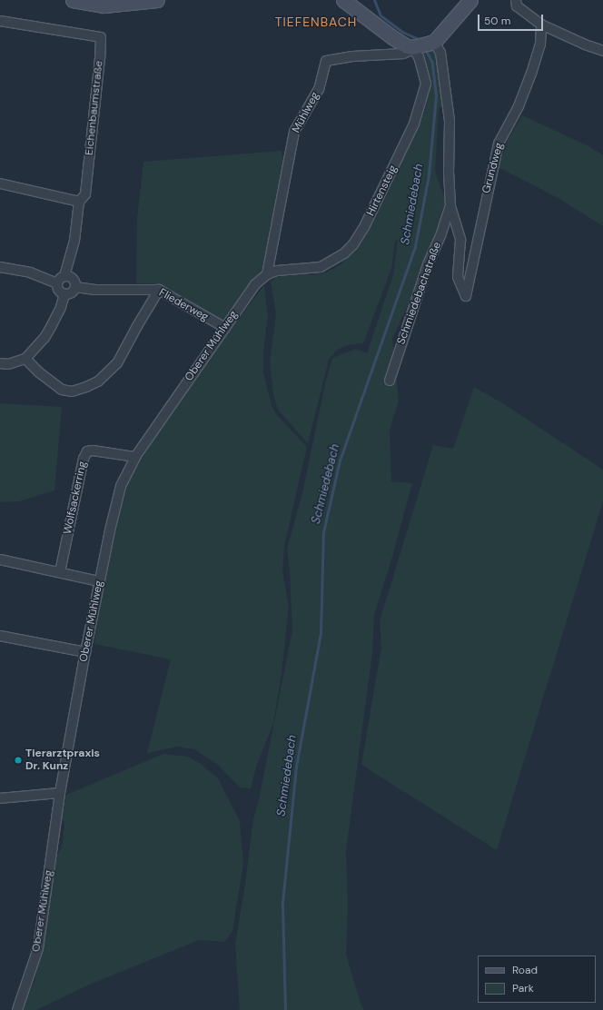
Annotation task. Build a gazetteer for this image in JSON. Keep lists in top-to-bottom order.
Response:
{
  "streets": {
    "street": [
      "Eichenbaumstraße",
      "Mühlweg",
      "Grundweg",
      "Hirtensteig",
      "Schmiedebachstraße",
      "Fliederweg",
      "Oberer Mühlweg",
      "Wolfsackerring"
    ]
  },
  "crossings": [
    ["Eichenbaumstraße", "Fliederweg"],
    ["Mühlweg", "Hirtensteig"],
    ["Mühlweg", "Schmiedebachstraße"],
    ["Mühlweg", "Oberer Mühlweg"],
    ["Grundweg", "Schmiedebachstraße"],
    ["Hirtensteig", "Schmiedebachstraße"],
    ["Hirtensteig", "Oberer Mühlweg"],
    ["Fliederweg", "Oberer Mühlweg"],
    ["Oberer Mühlweg", "Wolfsackerring"]
  ],
  "districts": ["TIEFENBACH"],
  "water": ["Schmiedebach"],
  "places": ["Tierarztpraxis Dr. Kunz"],
  "legend": ["Road", "Park"],
  "scale_bar": "50 m"
}
